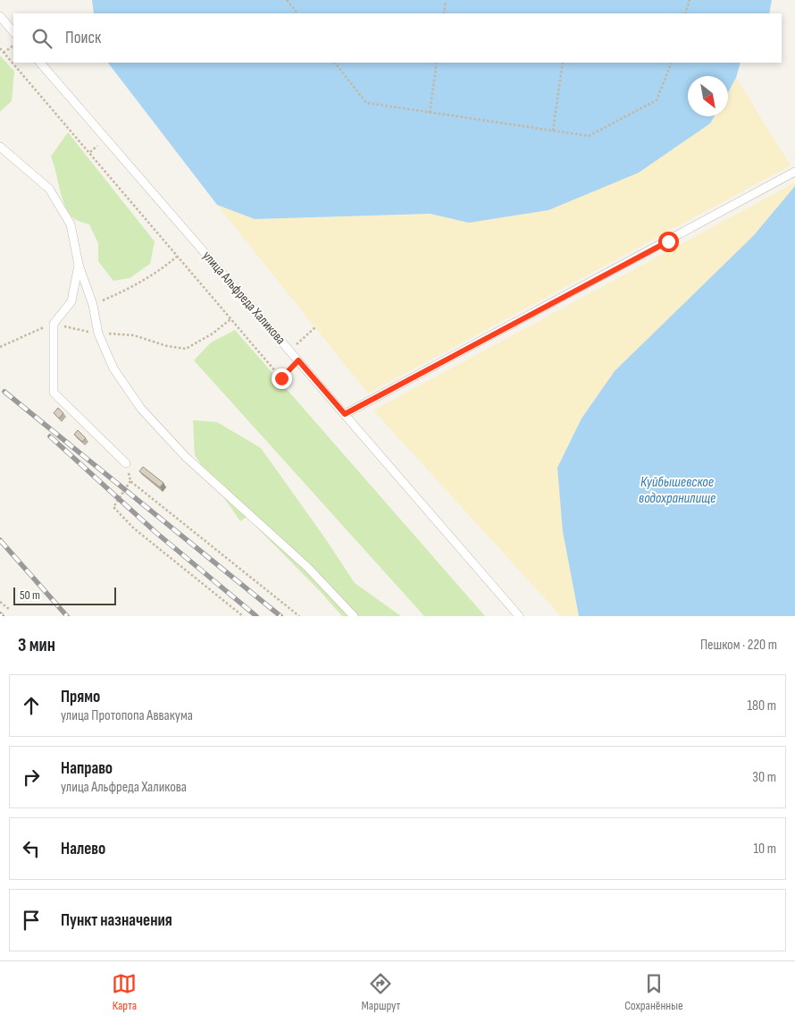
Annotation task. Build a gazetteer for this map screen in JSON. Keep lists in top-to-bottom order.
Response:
{
  "streets": {
    "lane": ["улица Альфреда Халикова"]
  },
  "water": ["Куйбышевское водохранилище"],
  "scale_bar": "50 m",
  "north": "bottom right",
  "page": {
    "search": "Поиск",
    "scale": "50 m",
    "heading": ["3 мин", "Пешком · 220 m"],
    "list": [
      ["Прямо", "улица Протопопа Аввакума", "180 m"],
      ["Направо", "улица Альфреда Халикова", "30 m"],
      ["Налево", "10 m"],
      "Пункт назначения"
    ],
    "nav": ["Карта", "Маршрут", "Сохранённые"]
  }
}
